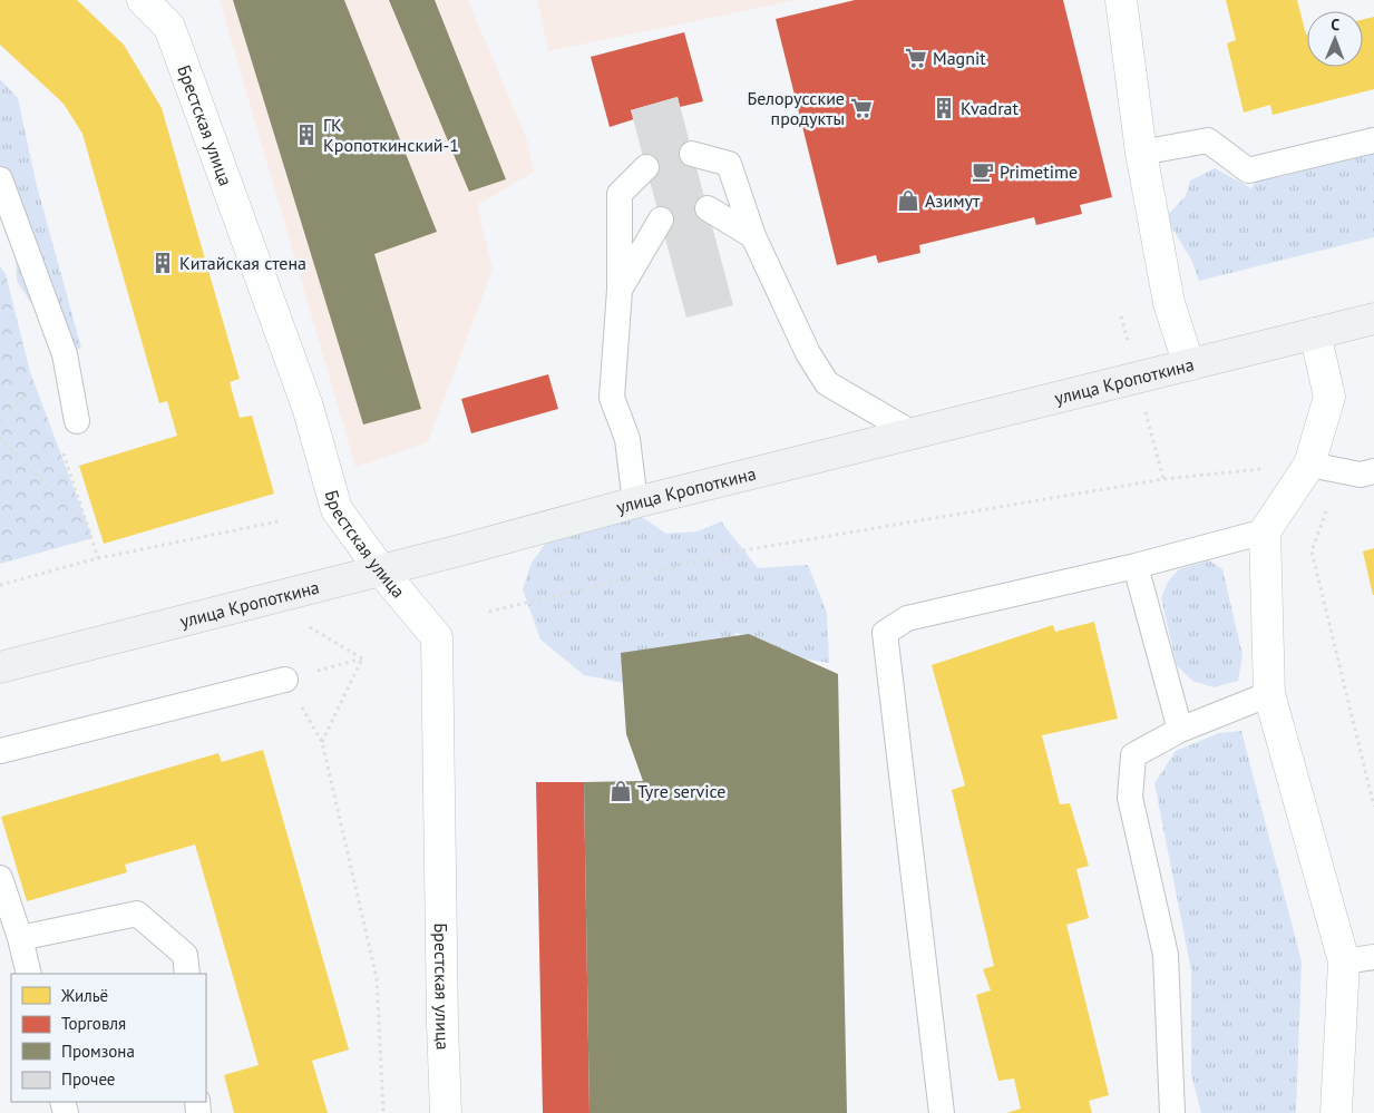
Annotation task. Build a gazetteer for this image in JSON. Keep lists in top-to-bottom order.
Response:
{
  "streets": {
    "main road": ["улица Кропоткина"],
    "street": ["Брестская улица"]
  },
  "crossings": [
    ["Брестская улица", "улица Кропоткина"]
  ],
  "places": {
    "supermarket": ["Magnit", "Белорусские продукты"],
    "building": ["Kvadrat", "ГК Кропоткинский-1", "Китайская стена"],
    "cafe": ["Primetime"],
    "shop": ["Азимут", "Tyre service"]
  },
  "legend": [
    "Жильё",
    "Торговля",
    "Промзона",
    "Прочее"
  ],
  "north": "top"
}
